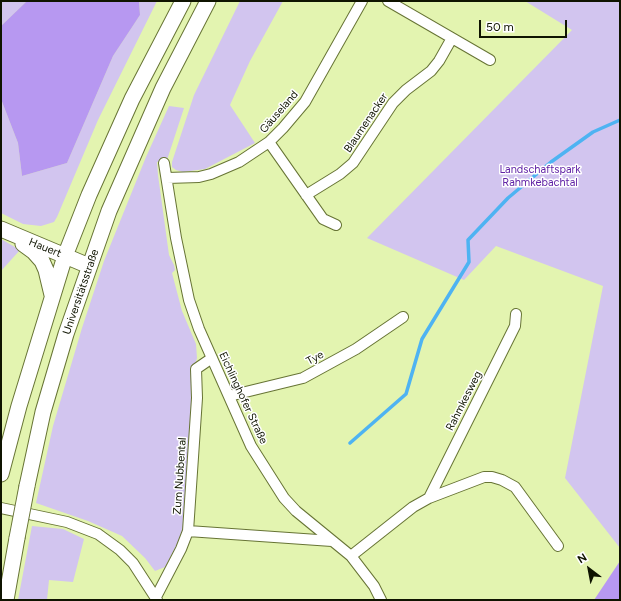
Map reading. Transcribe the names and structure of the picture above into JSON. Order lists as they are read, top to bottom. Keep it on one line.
{"streets":{"main road":["Hauert","Universitätsstraße"],"street":["Gäuseland","Blaumenacker","Tye","Eichlinghofer Straße","Rahmkesweg","Zum Nubbental"]},"crossings":[["Gäuseland","Eichlinghofer Straße"],["Hauert","Universitätsstraße"],["Tye","Eichlinghofer Straße"],["Eichlinghofer Straße","Zum Nubbental"]],"parks":["Landschaftspark Rahmkebachtal"],"scale_bar":"50 m","north":"top left"}
